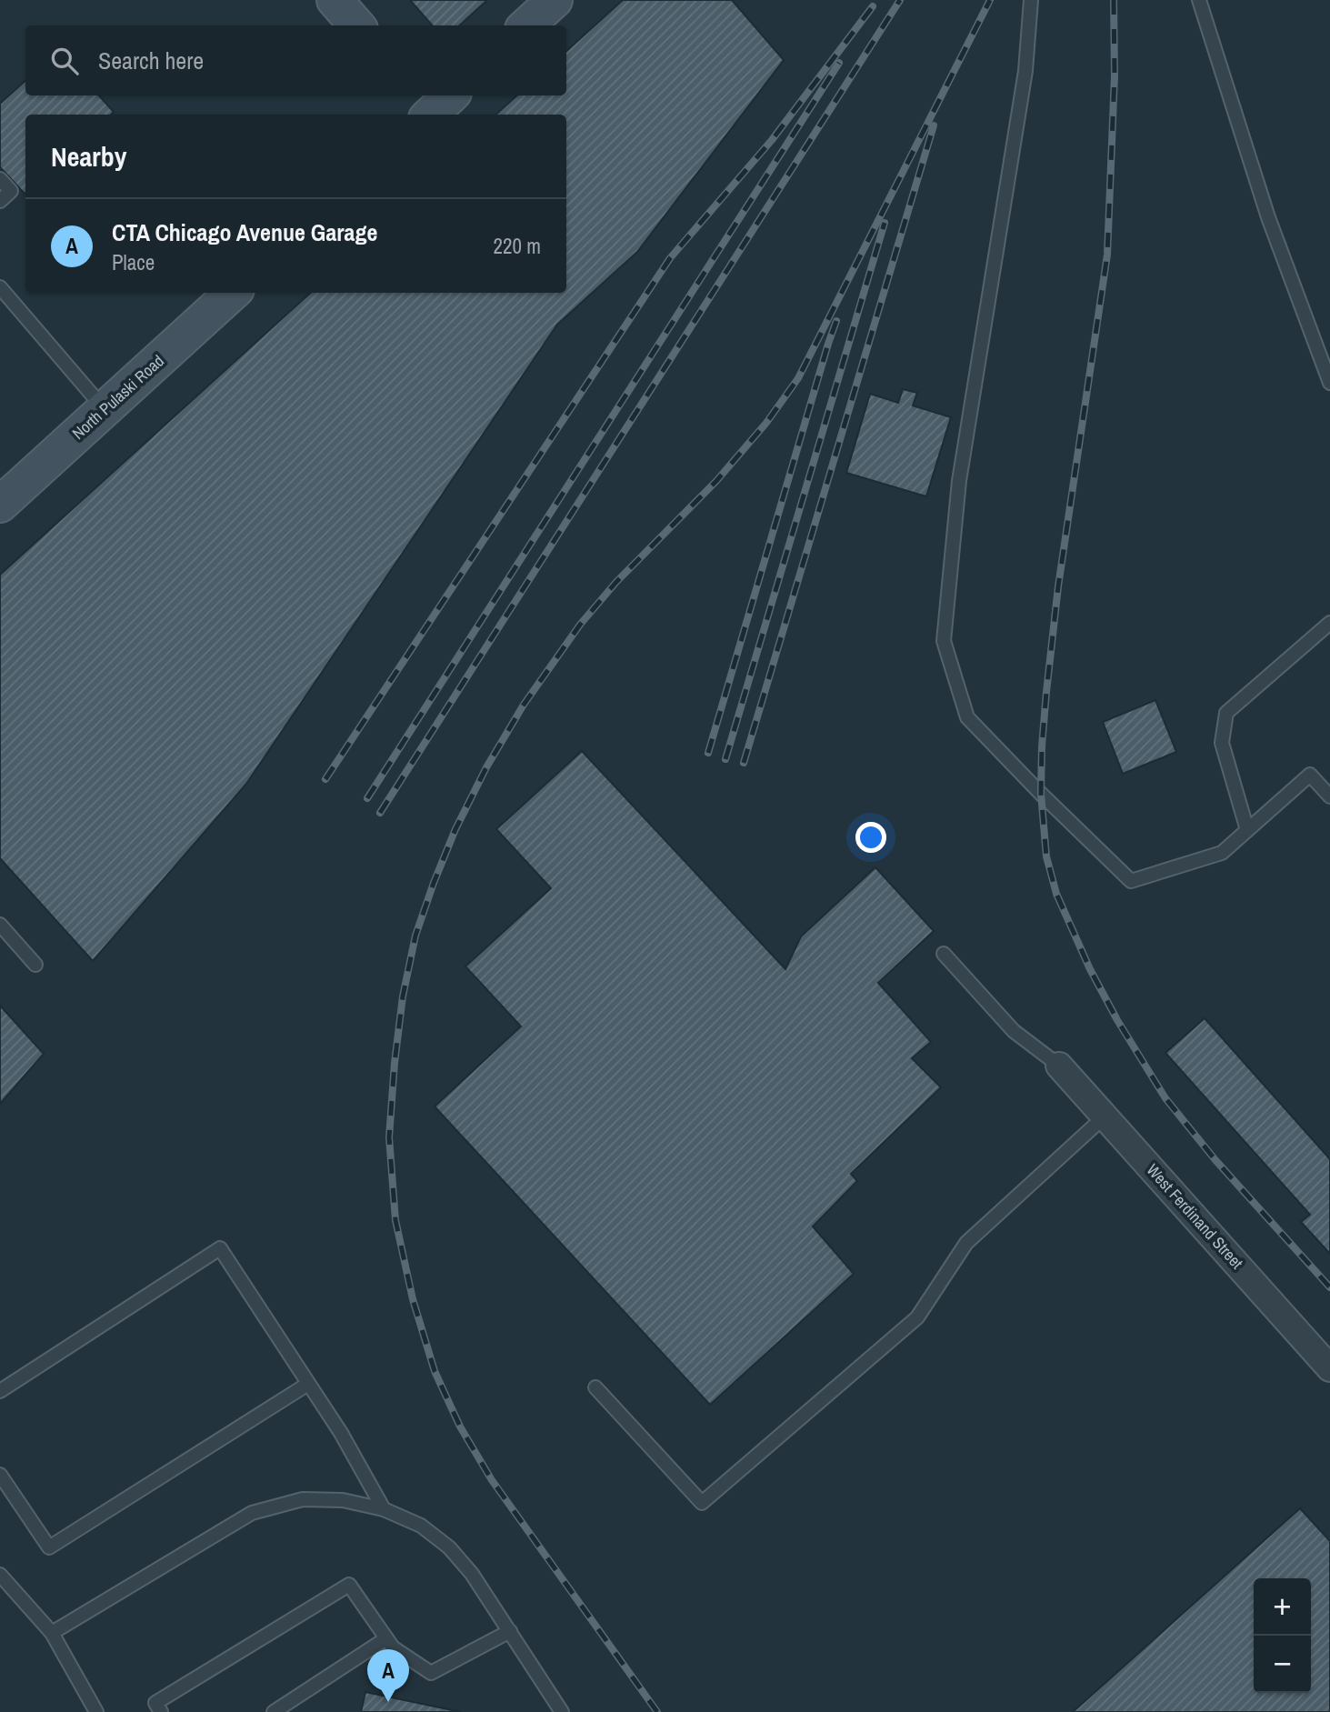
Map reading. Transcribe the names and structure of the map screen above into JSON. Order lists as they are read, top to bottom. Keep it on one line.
{"streets":{"main road":["North Pulaski Road"],"street":["West Ferdinand Street"]},"page":{"search":"Search here","heading":"Nearby","list":[{"mark":"A","name":"CTA Chicago Avenue Garage","note":"Place","value":"220 m"}],"map_buttons":["+","−"],"pins":"A"}}
